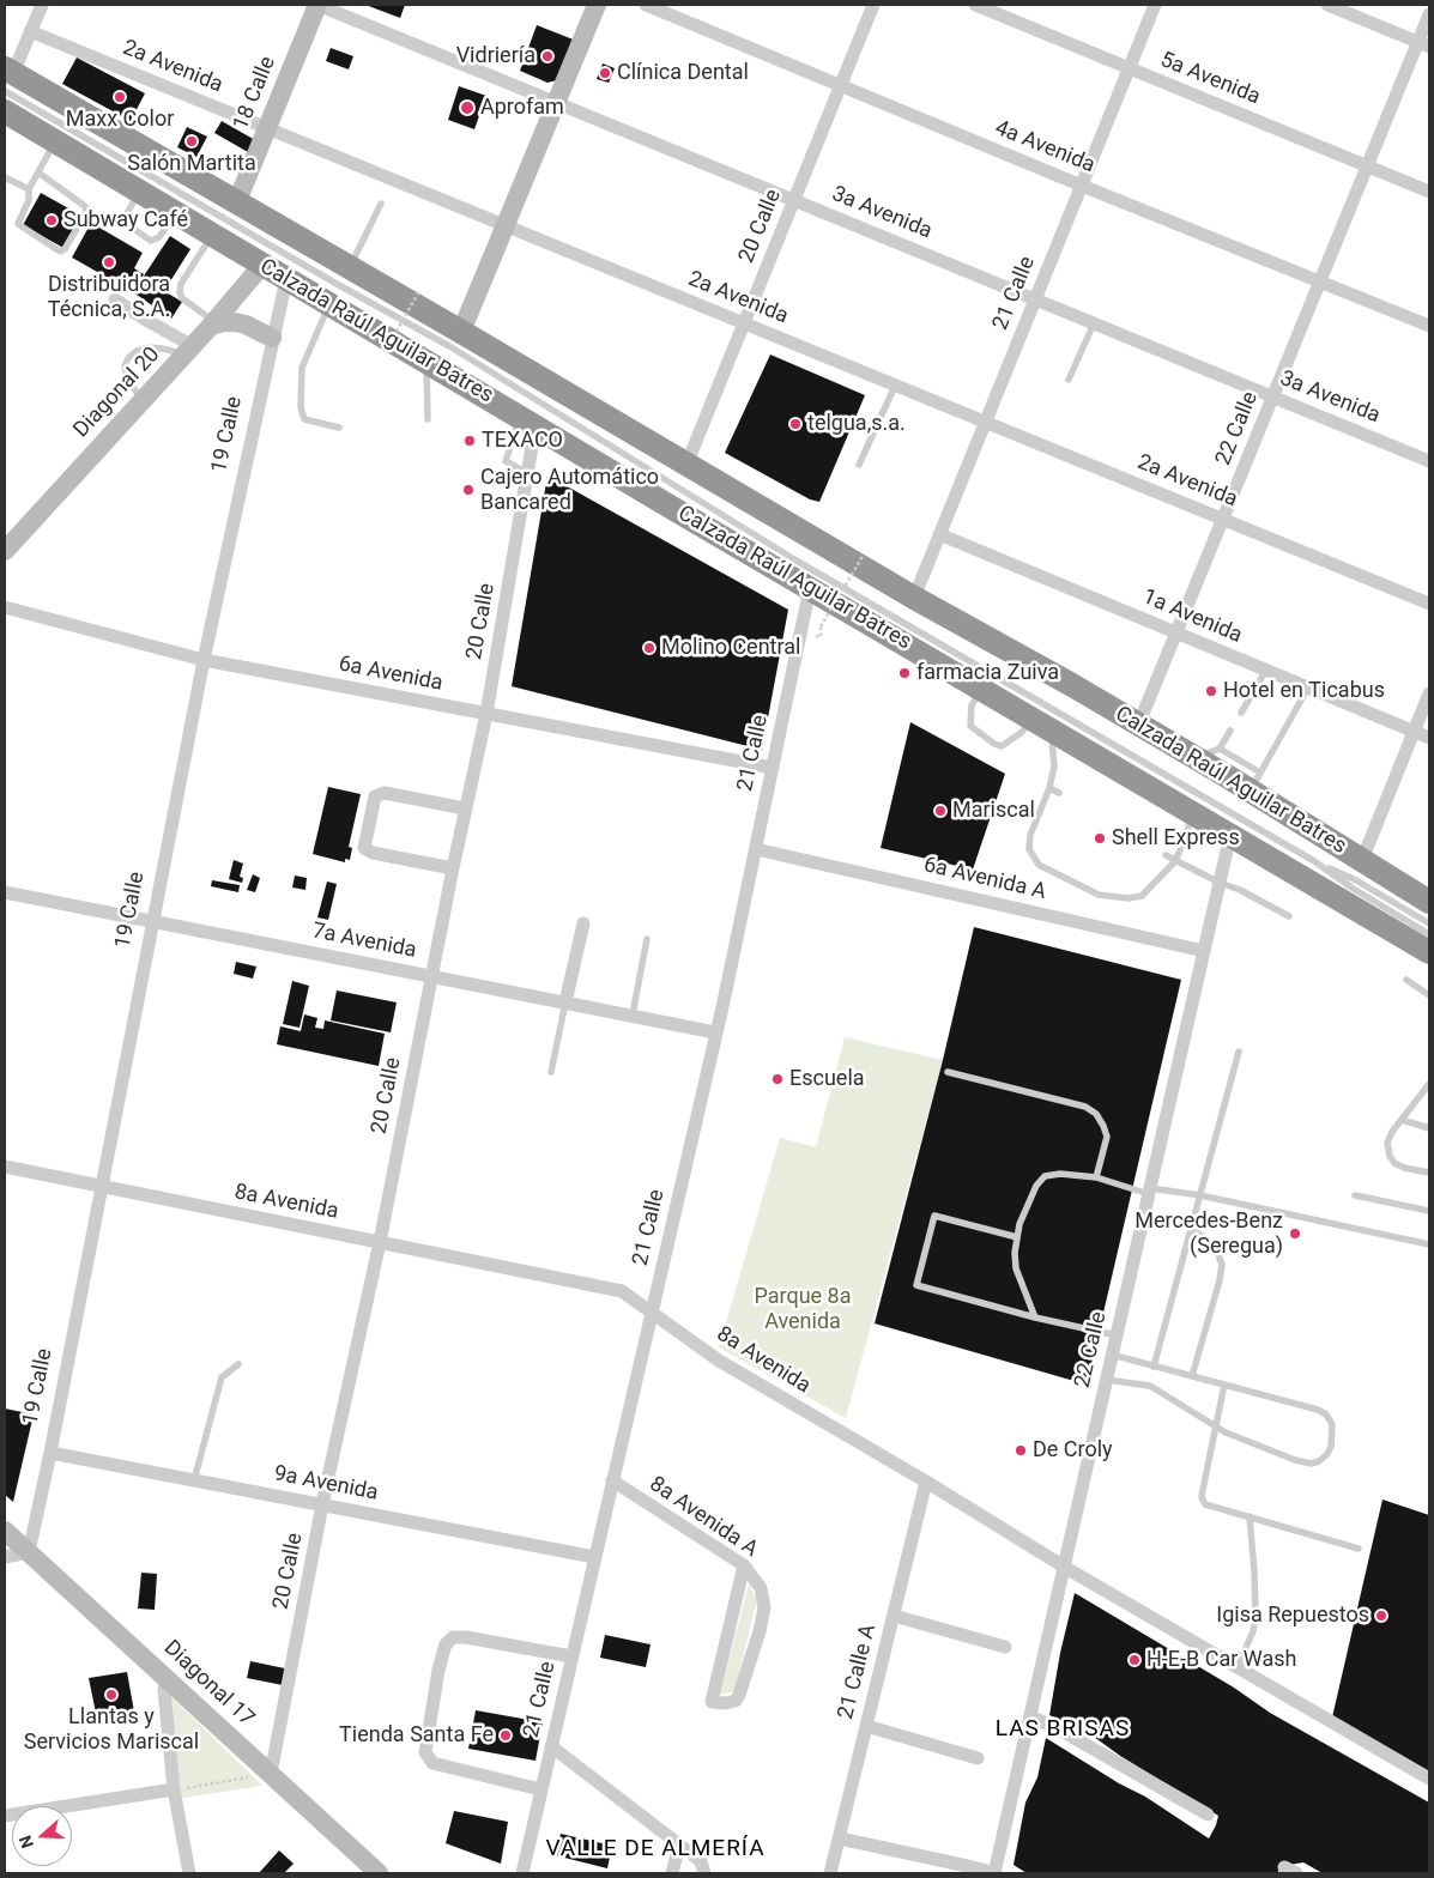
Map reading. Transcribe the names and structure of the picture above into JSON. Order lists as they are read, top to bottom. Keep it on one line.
{"streets":{"highway":["Calzada Raúl Aguilar Batres"],"street":["2a Avenida","5a Avenida","18 Calle","4a Avenida","3a Avenida","20 Calle","21 Calle","Diagonal 20","22 Calle","19 Calle","1a Avenida","6a Avenida","6a Avenida A","7a Avenida","8a Avenida","9a Avenida","8a Avenida A","21 Calle A","Diagonal 17"]},"crossings":[["2a Avenida","18 Calle"],["2a Avenida","20 Calle"],["2a Avenida","21 Calle"],["2a Avenida","22 Calle"],["5a Avenida","21 Calle"],["5a Avenida","22 Calle"],["18 Calle","3a Avenida"],["18 Calle","Calzada Raúl Aguilar Batres"],["4a Avenida","20 Calle"],["4a Avenida","21 Calle"],["4a Avenida","22 Calle"],["3a Avenida","20 Calle"],["3a Avenida","21 Calle"],["3a Avenida","22 Calle"],["20 Calle","Calzada Raúl Aguilar Batres"],["20 Calle","6a Avenida"],["20 Calle","7a Avenida"],["20 Calle","8a Avenida"],["20 Calle","9a Avenida"],["20 Calle","Diagonal 17"],["21 Calle","Calzada Raúl Aguilar Batres"],["21 Calle","1a Avenida"],["21 Calle","6a Avenida"],["21 Calle","6a Avenida A"],["21 Calle","7a Avenida"],["21 Calle","8a Avenida"],["21 Calle","9a Avenida"],["21 Calle","8a Avenida A"],["Calzada Raúl Aguilar Batres","Diagonal 20"],["Calzada Raúl Aguilar Batres","22 Calle"],["Calzada Raúl Aguilar Batres","19 Calle"],["22 Calle","1a Avenida"],["22 Calle","6a Avenida A"],["22 Calle","8a Avenida"],["19 Calle","6a Avenida"],["19 Calle","7a Avenida"],["19 Calle","8a Avenida"],["19 Calle","9a Avenida"],["19 Calle","Diagonal 17"],["8a Avenida","21 Calle A"]],"districts":["LAS BRISAS","VALLE DE ALMERÍA"],"parks":["Parque 8a Avenida"],"places":["Vidriería","Clínica Dental","Maxx Color","Aprofam","Salón Martita","Subway Café","Distribuidora Técnica, S.A.","telgua,s.a.","TEXACO","Cajero Automático Bancared","Molino Central","farmacia Zuiva","Hotel en Ticabus","Mariscal","Shell Express","Escuela","Mercedes-Benz (Seregua)","De Croly","Igisa Repuestos","H-E-B Car Wash","Llantas y Servicios Mariscal","Tienda Santa Fe"],"north":"left"}
